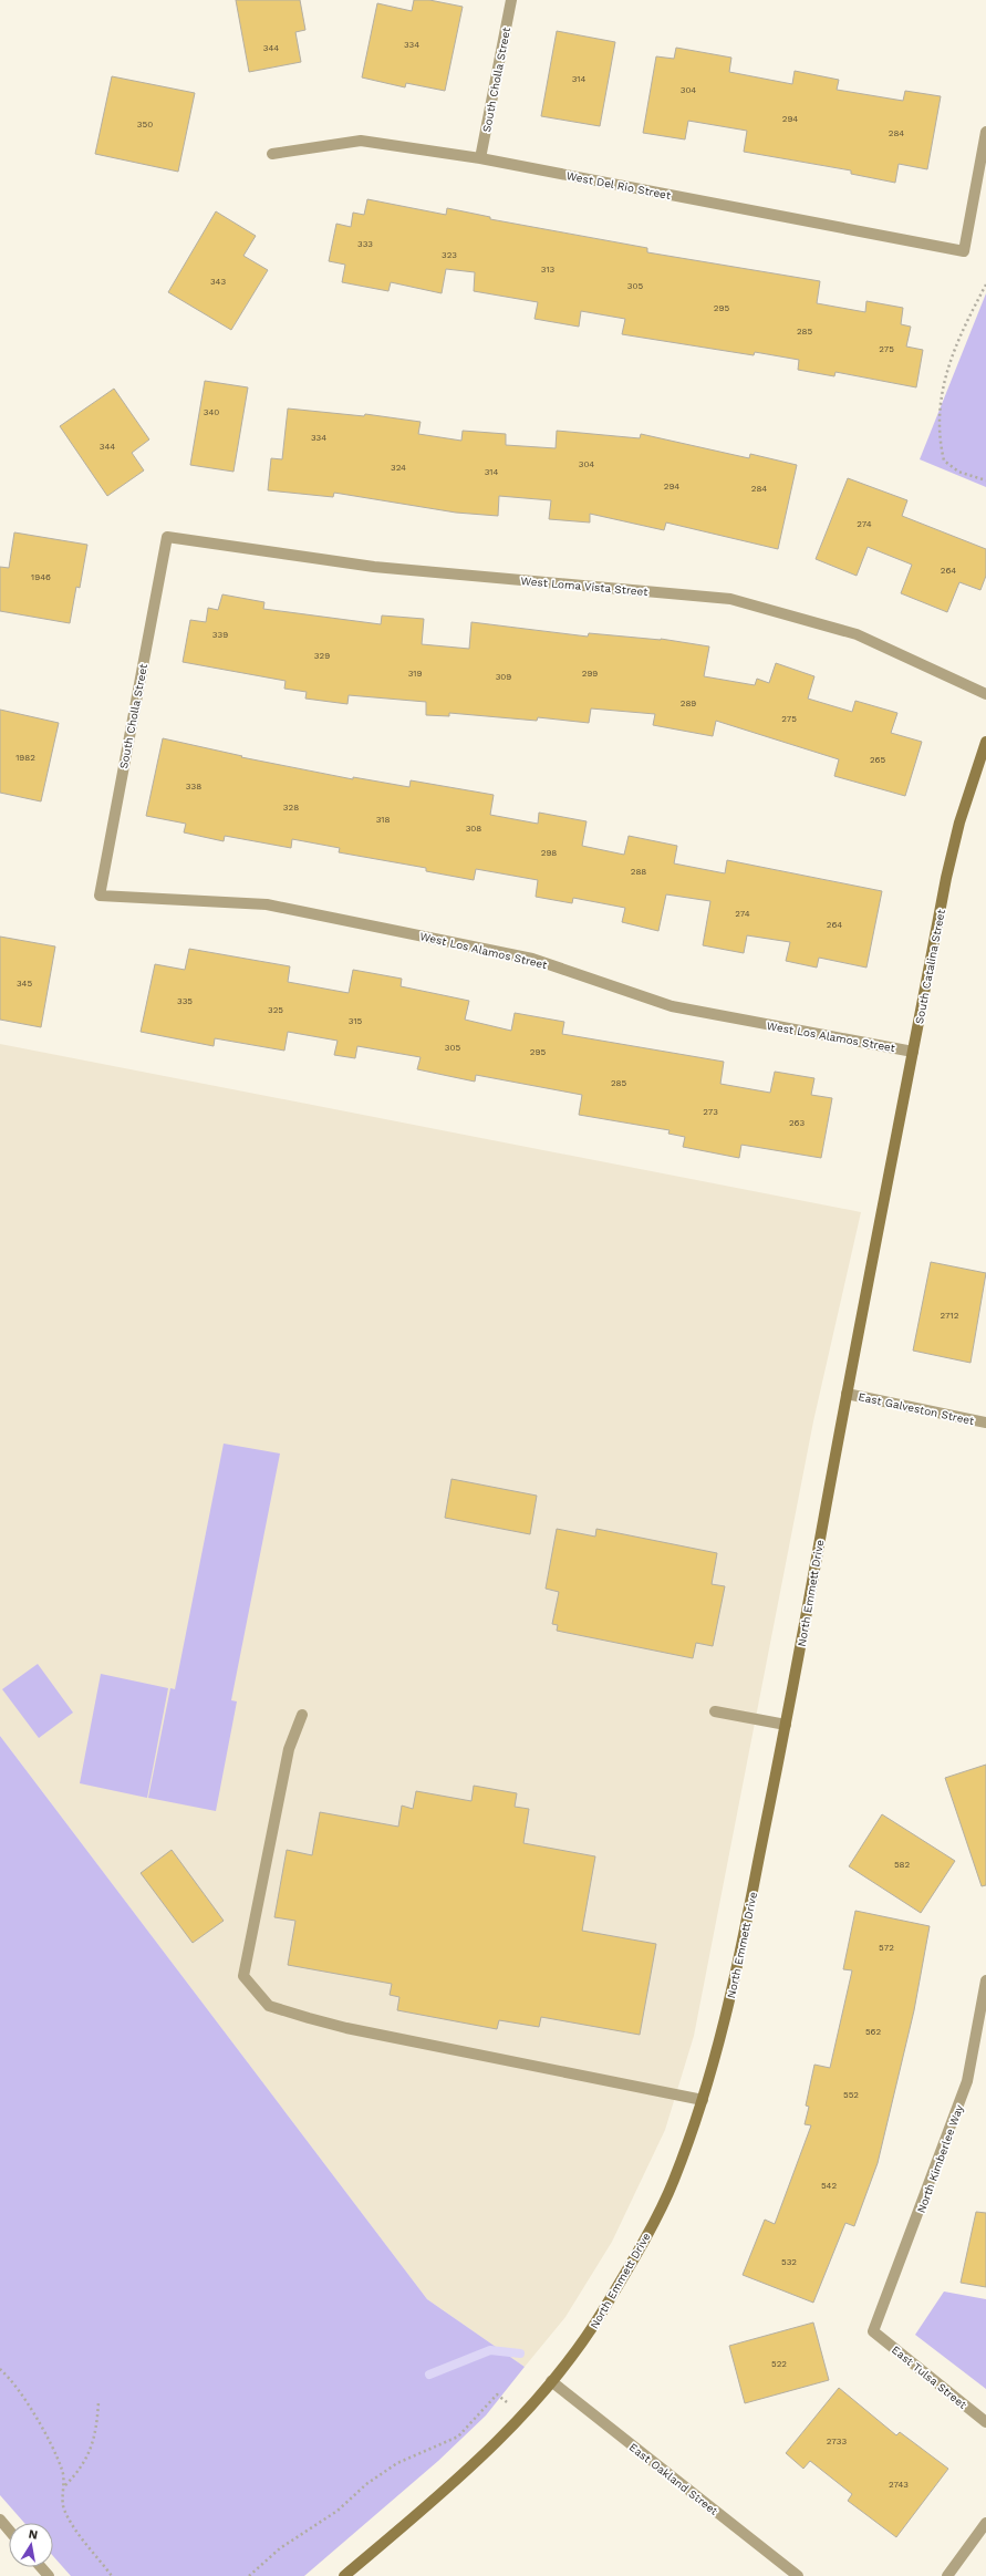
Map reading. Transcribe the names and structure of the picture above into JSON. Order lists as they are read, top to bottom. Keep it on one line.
{"streets":{"street":["South Cholla Street","West Del Rio Street","West Loma Vista Street","West Los Alamos Street","South Catalina Street","East Galveston Street","North Emmett Drive","North Kimberlee Way","East Tulsa Street","East Oakland Street"]},"crossings":[["South Cholla Street","West Del Rio Street"],["South Cholla Street","West Loma Vista Street"],["South Cholla Street","West Los Alamos Street"],["West Los Alamos Street","South Catalina Street"],["South Catalina Street","North Emmett Drive"],["East Galveston Street","North Emmett Drive"],["North Emmett Drive","East Oakland Street"],["North Kimberlee Way","East Tulsa Street"]],"house_numbers":["334","344","314","304","294","350","284","333","323","313","343","305","295","285","275","340","334","344","304","324","314","294","284","274","264","1946","339","329","319","299","309","289","275","1982","265","338","328","318","308","298","288","274","264","345","335","325","315","305","295","285","273","263","2712","582","572","562","552","542","532","522","2733","2743"],"north":"top"}
